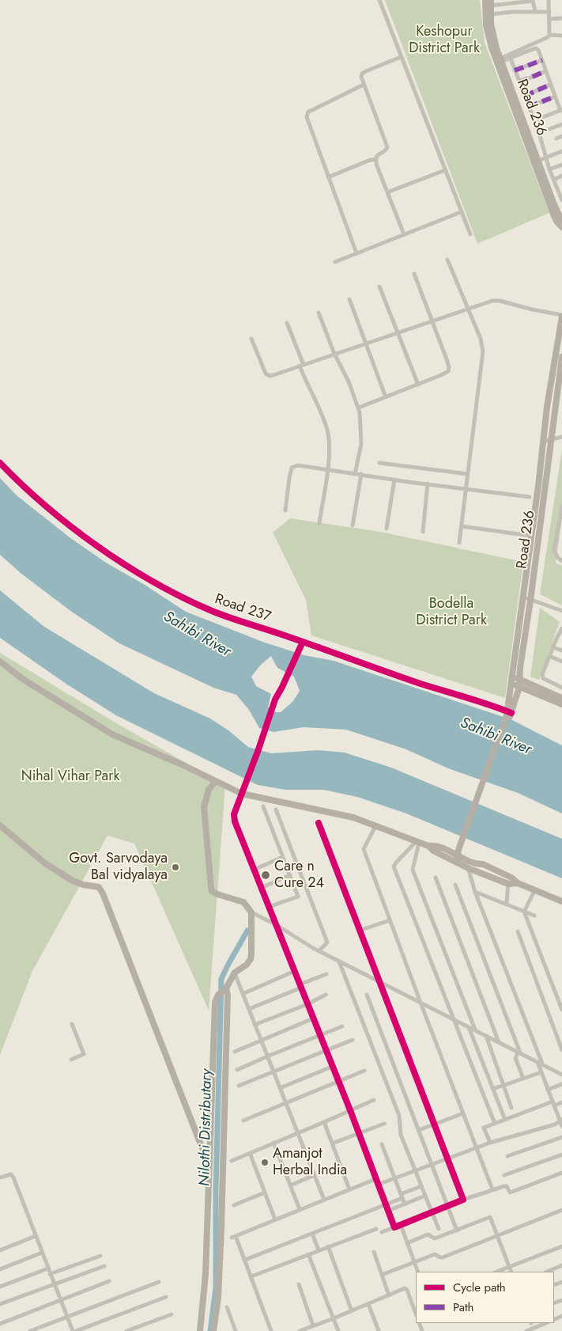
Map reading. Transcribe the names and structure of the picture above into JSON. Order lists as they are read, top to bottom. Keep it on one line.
{"streets":{"street":["Road 236","Road 237"]},"crossings":[["Road 236","Road 237"]],"water":["Sahibi River","Nilothi Distributary"],"parks":["Keshopur District Park","Bodella District Park","Nihal Vihar Park"],"places":["Govt. Sarvodaya Bal vidyalaya","Care n Cure 24","Amanjot Herbal India"],"legend":["Cycle path","Path"]}
